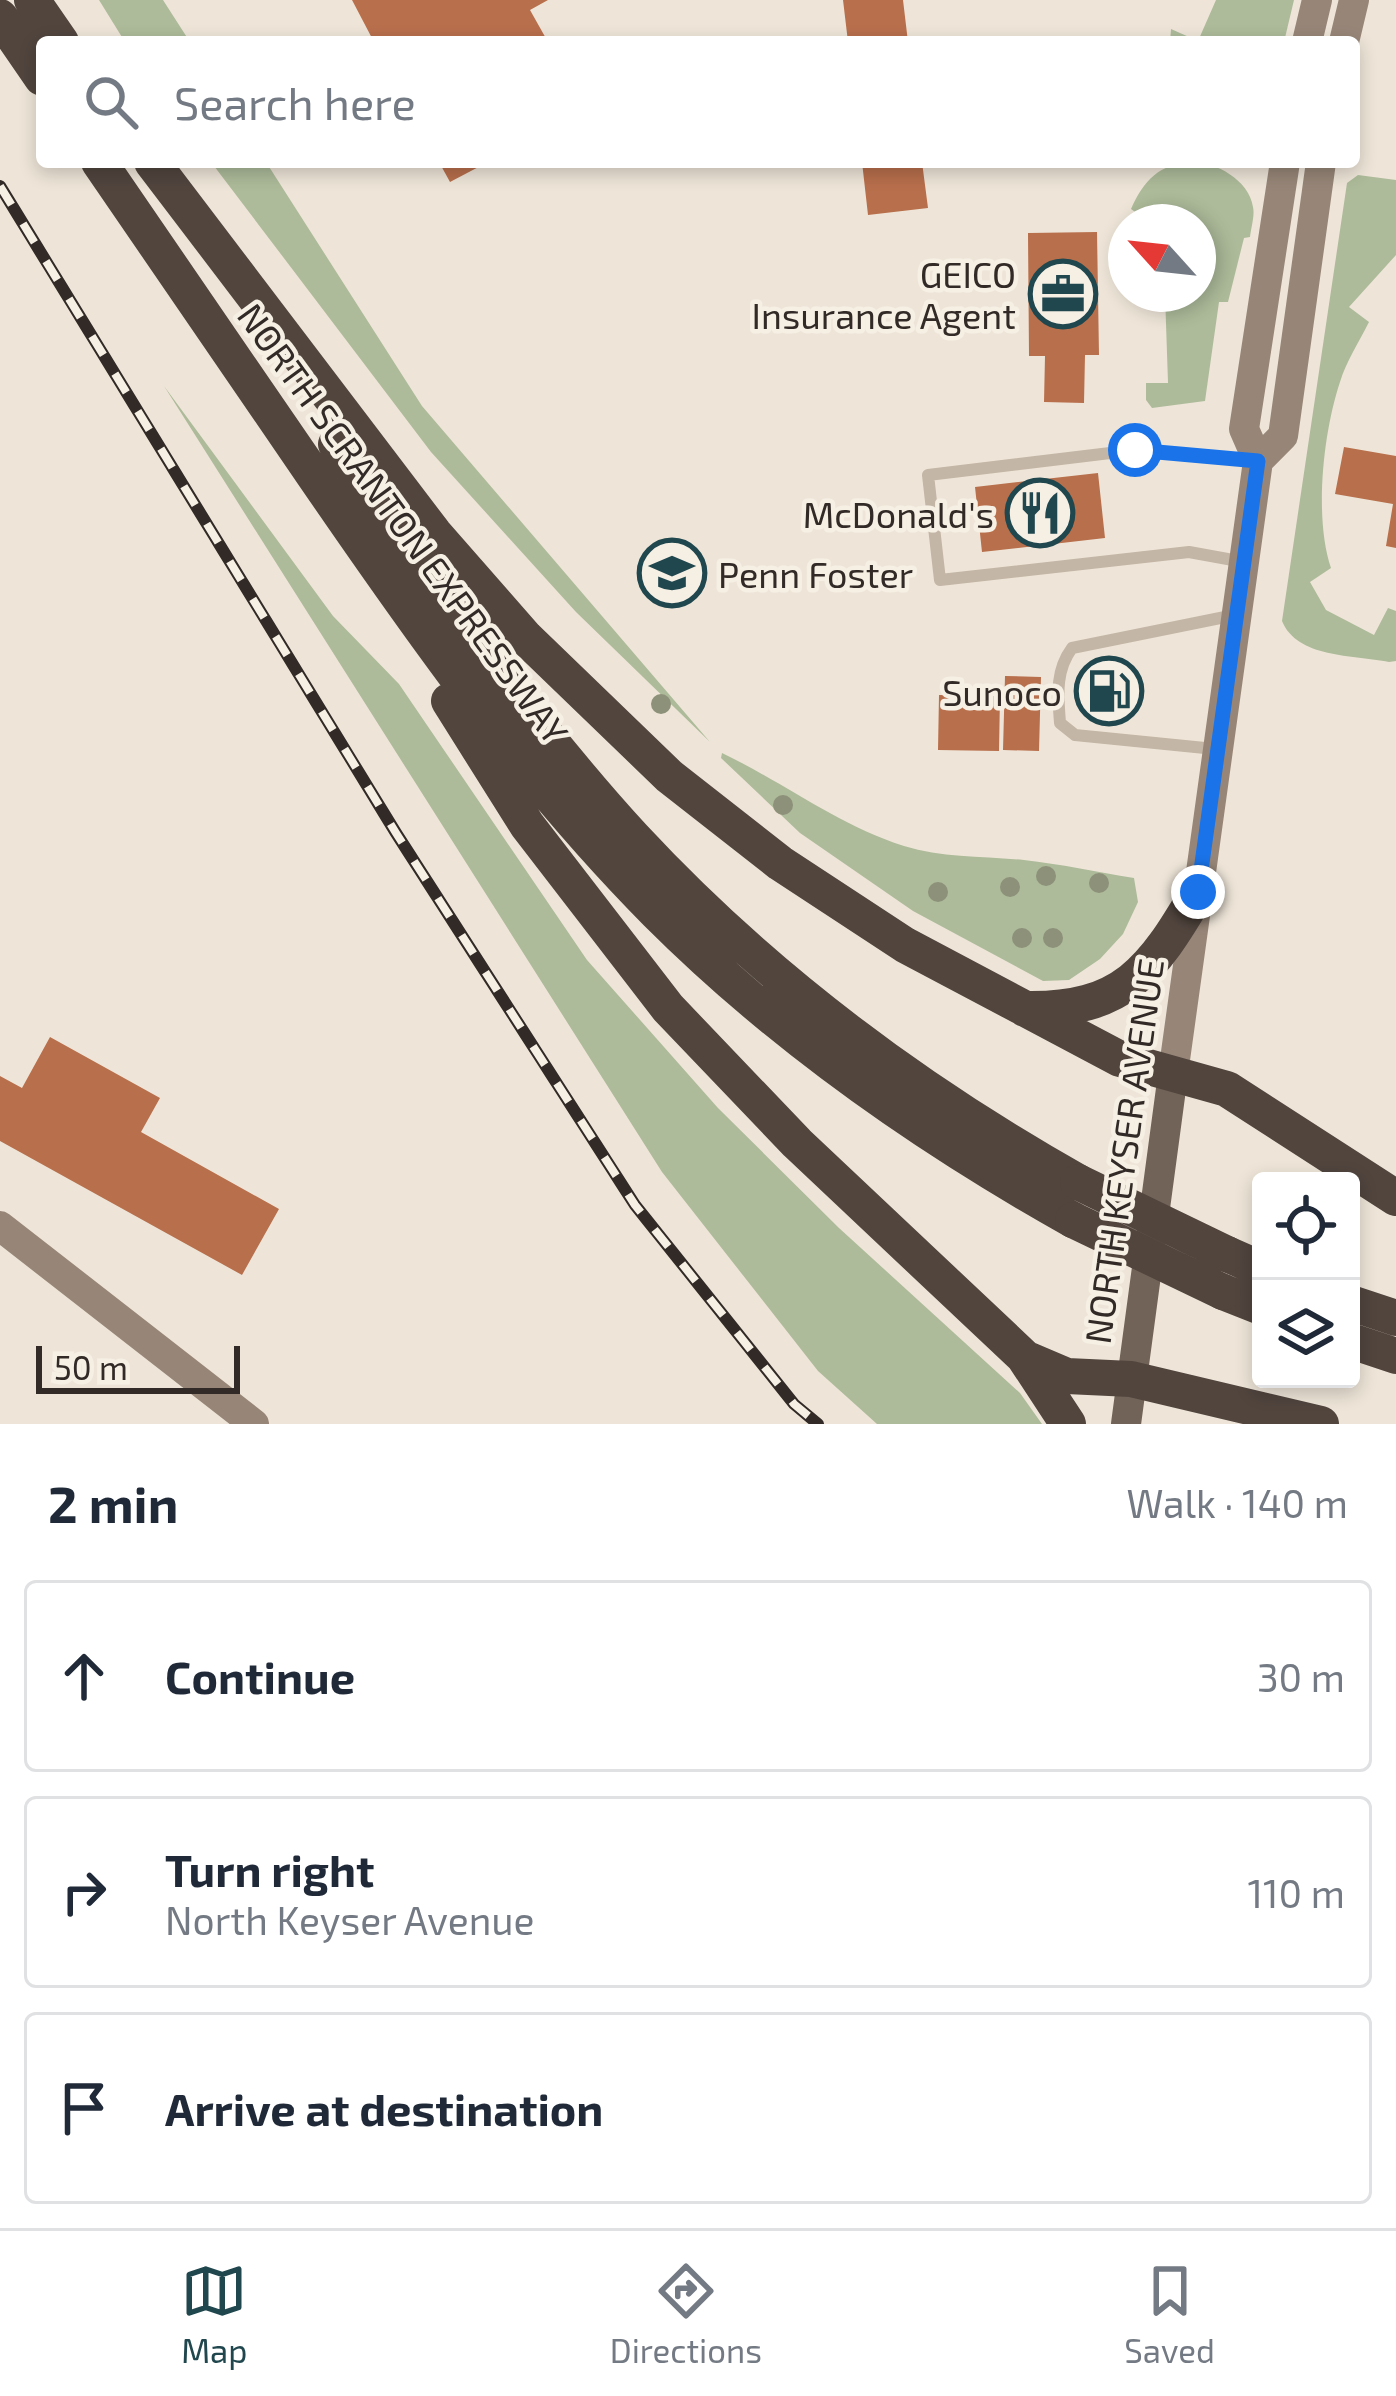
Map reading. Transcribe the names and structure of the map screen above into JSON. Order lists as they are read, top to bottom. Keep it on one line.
{"streets":{"highway":["NORTH SCRANTON EXPRESSWAY"],"main road":["NORTH KEYSER AVENUE"]},"places":{"office":["GEICO Insurance Agent"],"restaurant":["McDonald's"],"school or university":["Penn Foster"],"fuel station":["Sunoco"]},"scale_bar":"50 m","north":"top left","page":{"search":"Search here","scale":"50 m","heading":["2 min","Walk · 140 m"],"list":[["Continue","30 m"],["Turn right","North Keyser Avenue","110 m"],"Arrive at destination"],"nav":["Map","Directions","Saved"]}}
